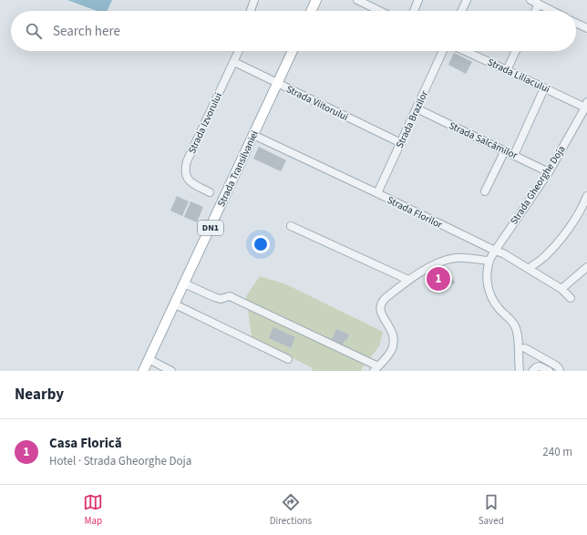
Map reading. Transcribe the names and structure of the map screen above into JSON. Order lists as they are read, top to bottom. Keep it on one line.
{"streets":{"main road":["Strada Transilvaniei","DN1"],"street":["Strada Liliacului","Strada Viitorului","Strada Brazilor","Strada Izvorului","Strada Salcâmilor","Strada Gheorghe Doja","Strada Florilor"]},"crossings":[["Strada Liliacului","Strada Gheorghe Doja"],["Strada Viitorului","Strada Brazilor"],["Strada Viitorului","Strada Izvorului"],["Strada Viitorului","Strada Transilvaniei"],["Strada Brazilor","Strada Salcâmilor"],["Strada Brazilor","Strada Florilor"],["Strada Salcâmilor","Strada Gheorghe Doja"],["Strada Transilvaniei","Strada Florilor"],["Strada Gheorghe Doja","Strada Florilor"]],"page":{"search":"Search here","pins":"1","heading":"Nearby","list":[{"mark":"1","name":"Casa Florică","note":"Hotel · Strada Gheorghe Doja","value":"240 m"}],"nav":["Map","Directions","Saved"]}}
